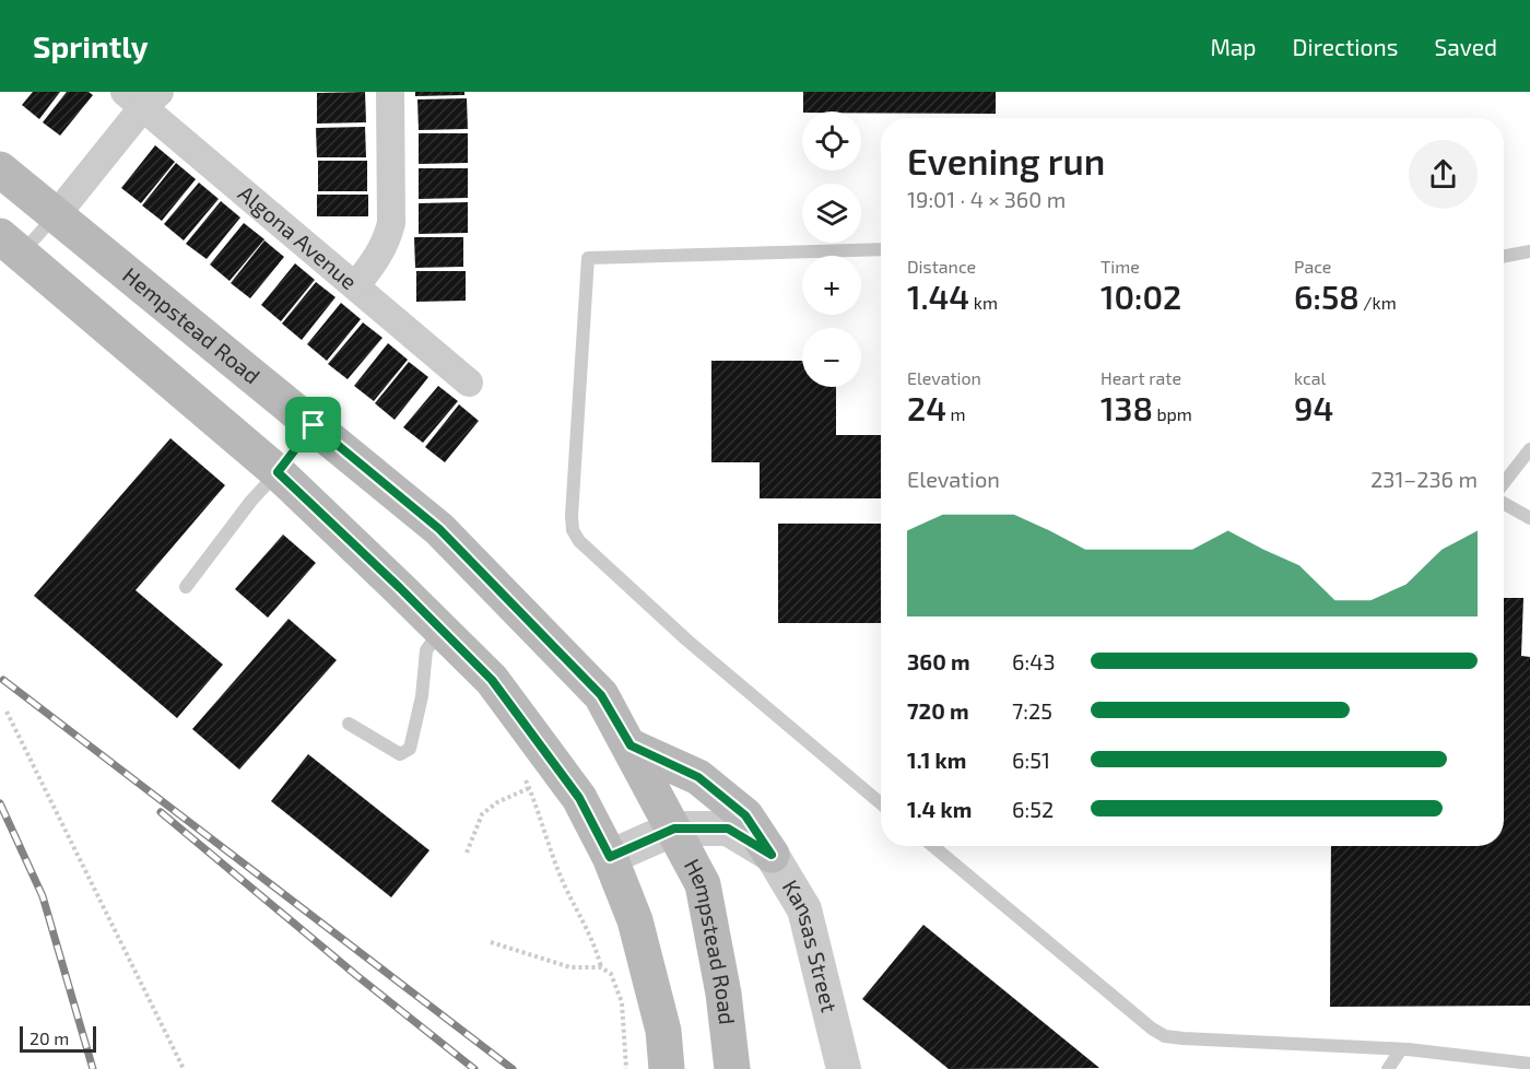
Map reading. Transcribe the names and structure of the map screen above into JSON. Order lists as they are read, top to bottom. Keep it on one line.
{"streets":{"main road":["Hempstead Road"],"street":["Algona Avenue","Kansas Street"]},"crossings":[["Hempstead Road","Kansas Street"]],"scale_bar":"20 m","page":{"header":"Sprintly","nav":["Map","Directions","Saved"],"map_buttons":["+","−"],"heading":["Evening run","19:01 · 4 × 360 m"],"stats":[["Distance","1.44 km"],["Time","10:02"],["Pace","6:58 /km"],["Elevation","24 m"],["Heart rate","138 bpm"],["kcal","94"]],"chart":["Elevation","231–236 m"],"list":[{"name":"360 m","note":"6:43"},{"name":"720 m","note":"7:25"},{"name":"1.1 km","note":"6:51"},{"name":"1.4 km","note":"6:52"}],"scale":"20 m"}}
